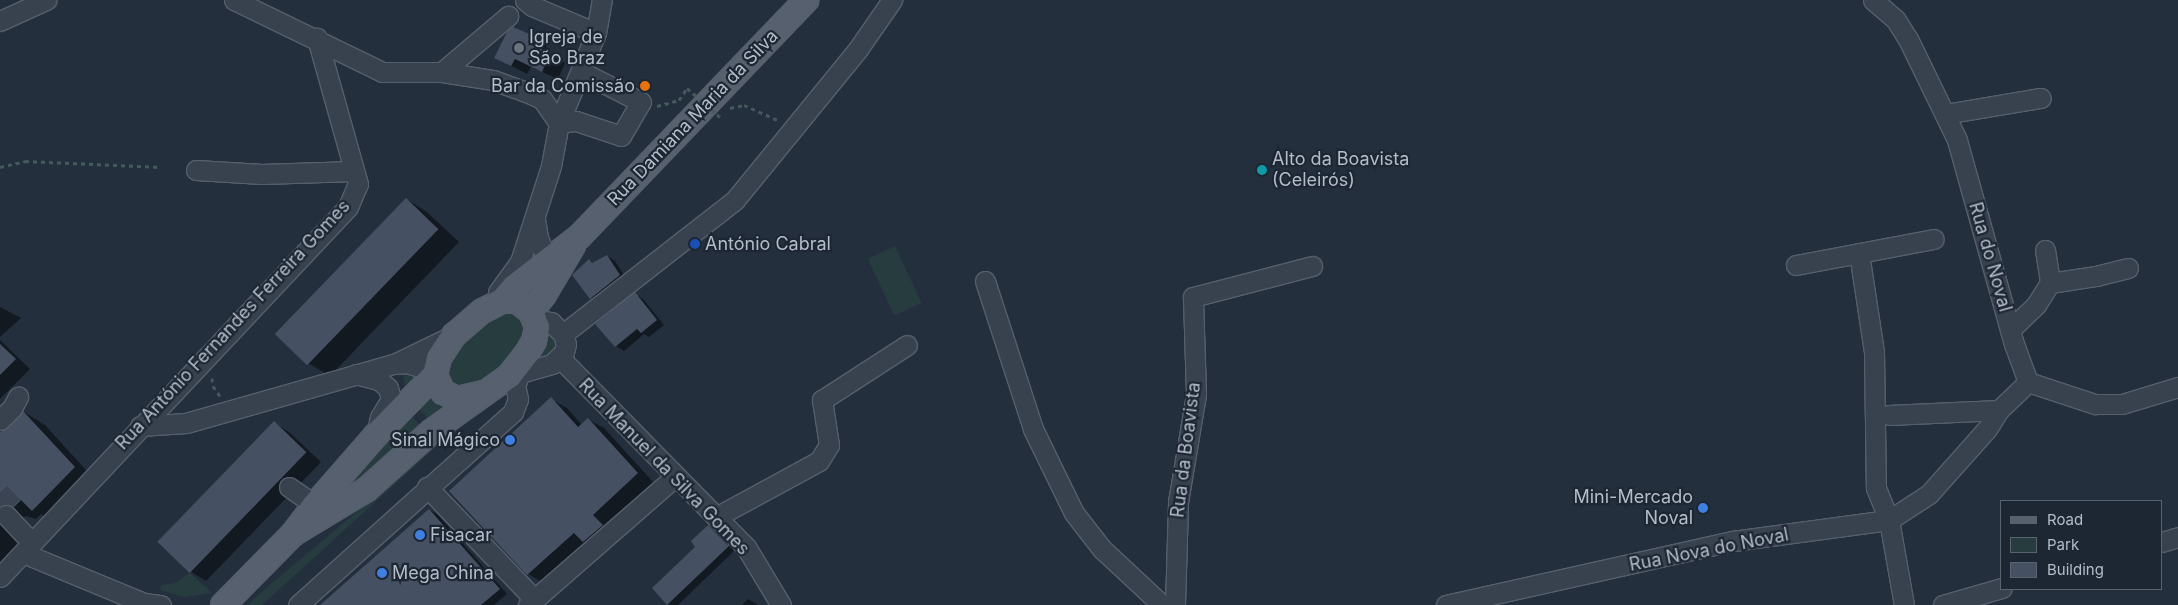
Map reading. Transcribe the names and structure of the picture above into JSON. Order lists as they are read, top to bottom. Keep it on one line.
{"streets":{"main road":["Rua Damiana Maria da Silva"],"street":["Rua do Noval","Rua António Fernandes Ferreira Gomes","Rua da Boavista","Rua Manuel da Silva Gomes","Rua Nova do Noval"]},"places":["Igreja de São Braz","Bar da Comissão","Alto da Boavista (Celeirós)","António Cabral","Sinal Mágico","Mini-Mercado Noval","Fisacar","Mega China"],"legend":["Road","Park","Building"]}
